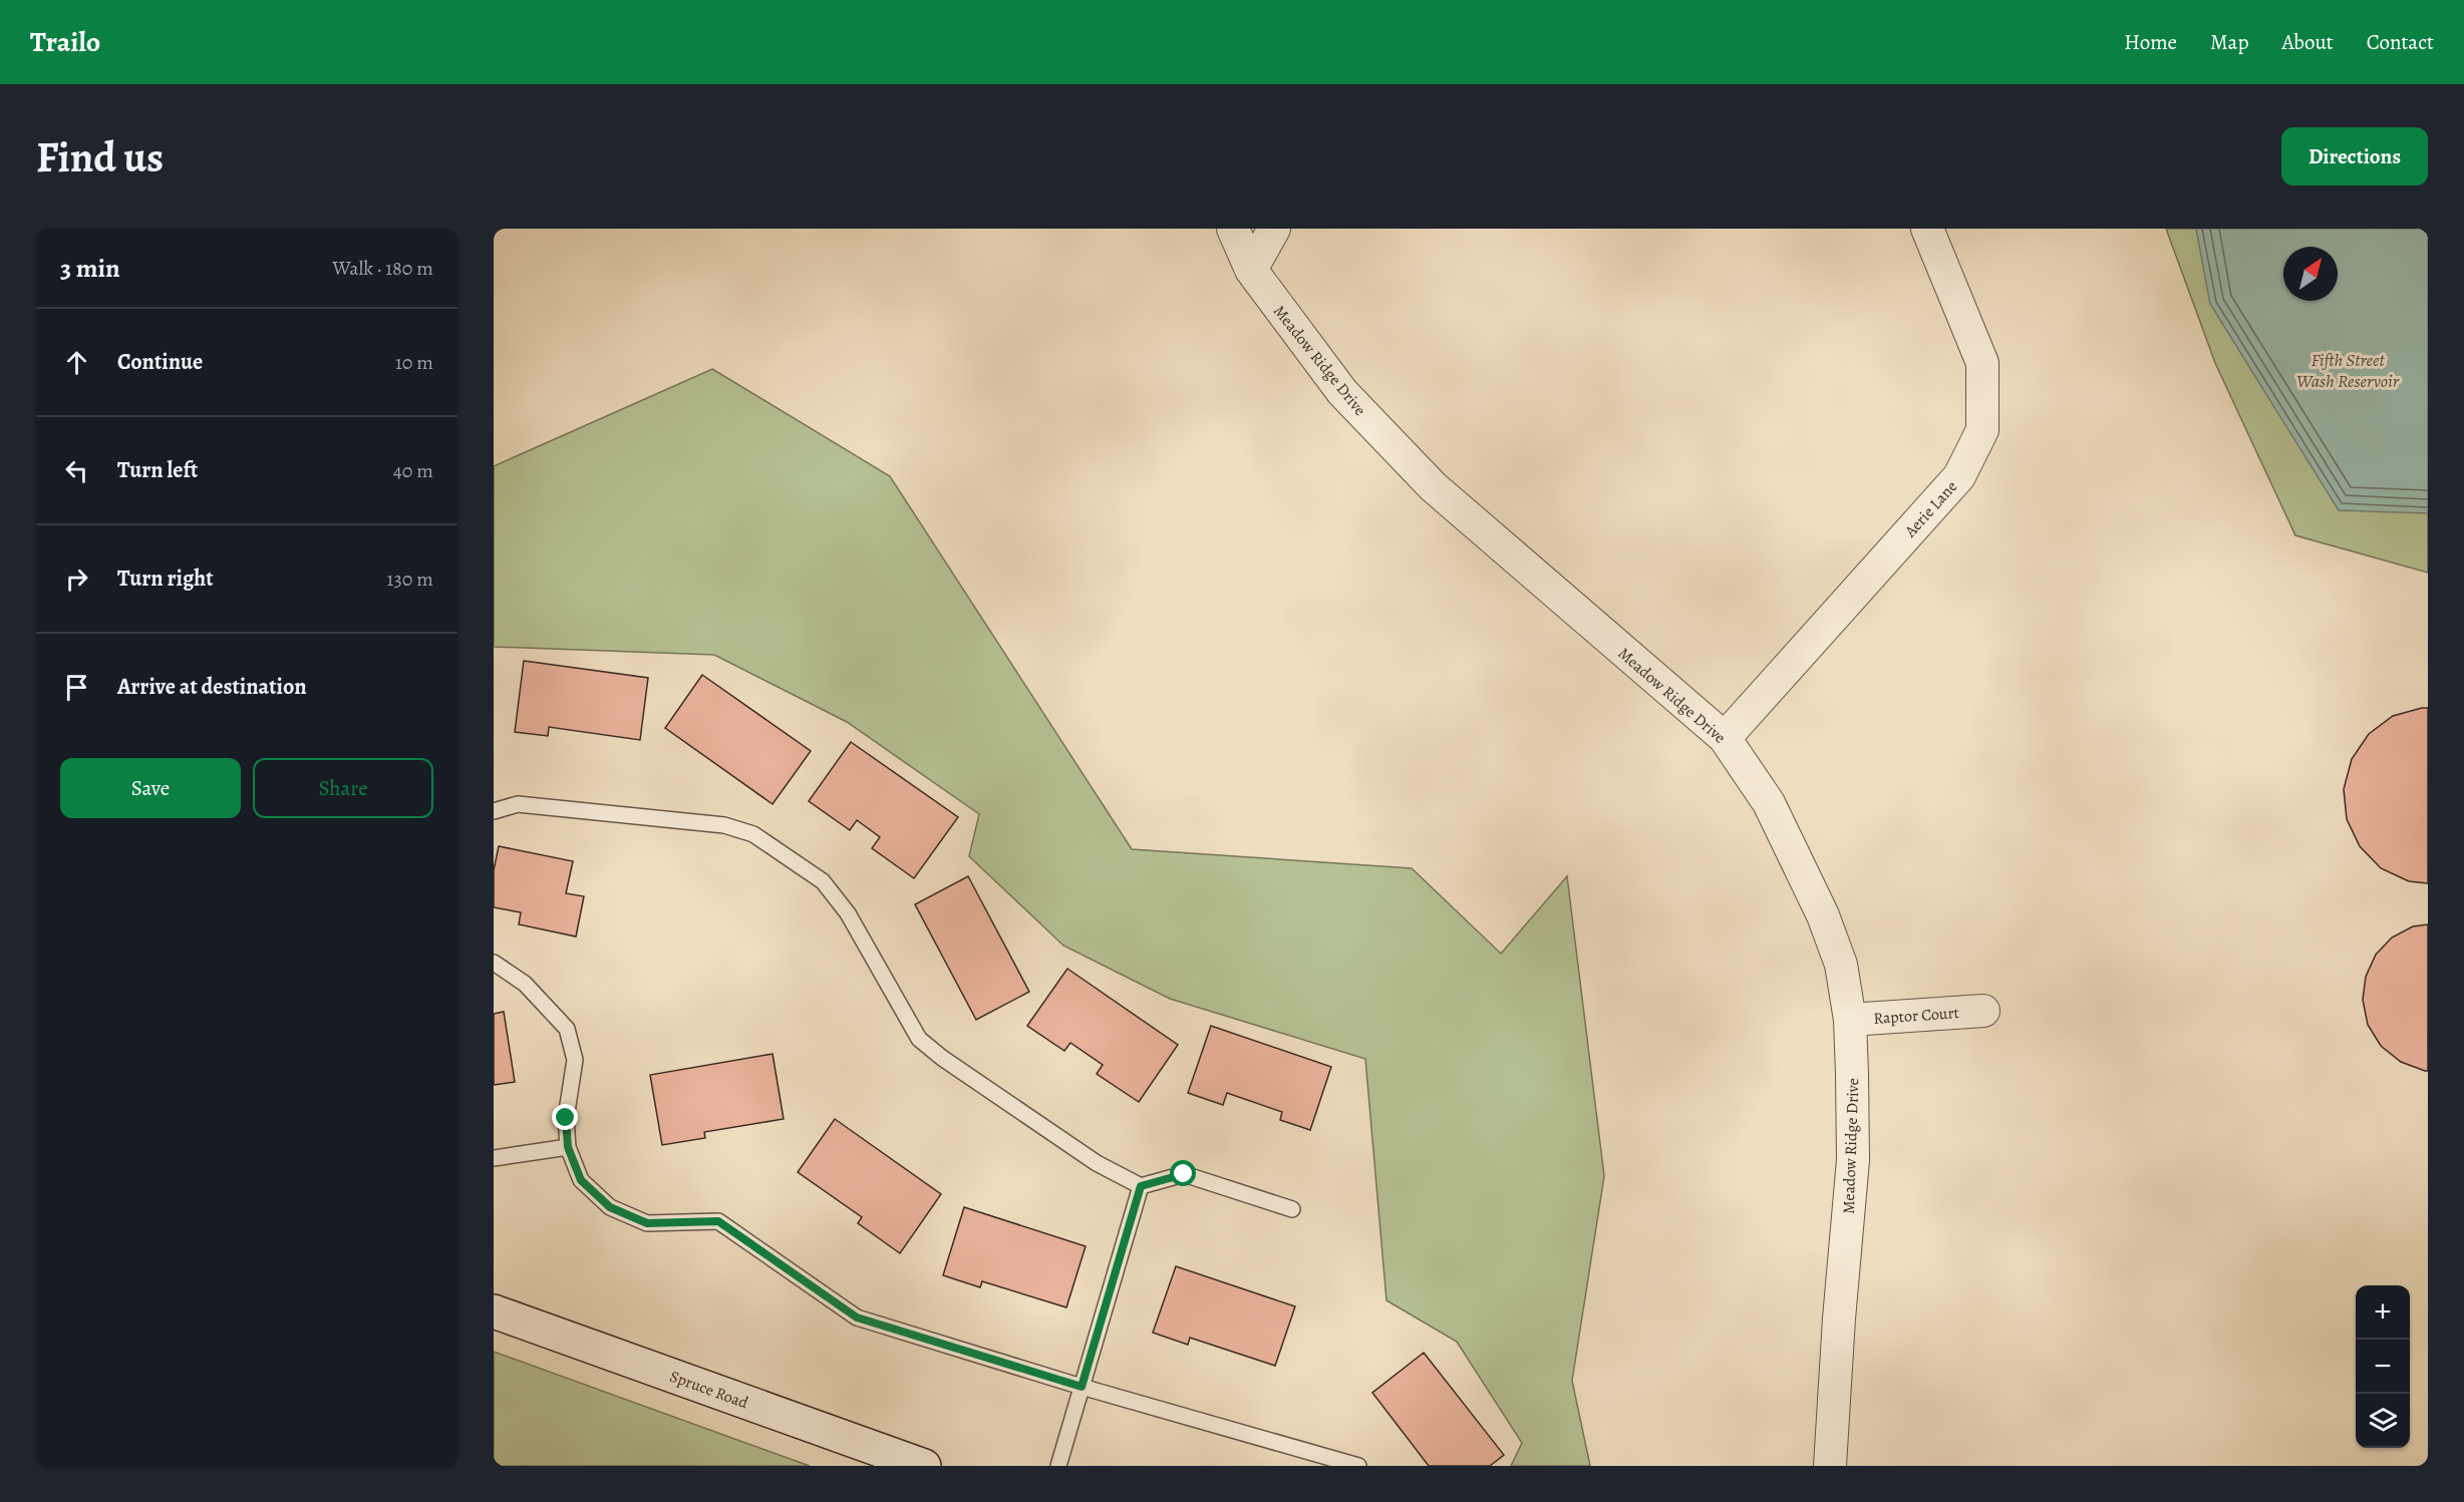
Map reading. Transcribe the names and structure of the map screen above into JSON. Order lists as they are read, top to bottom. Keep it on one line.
{"streets":{"main road":["Spruce Road"],"street":["Meadow Ridge Drive","Aerie Lane","Raptor Court"]},"crossings":[["Meadow Ridge Drive","Aerie Lane"],["Meadow Ridge Drive","Raptor Court"]],"water":["Fifth Street Wash Reservoir"],"north":"top right","page":{"header":"Trailo","nav":["Home","Map","About","Contact"],"buttons":["Directions",["Save","Share"]],"title":"Find us","heading":["3 min","Walk · 180 m"],"list":[["Continue","10 m"],["Turn left","40 m"],["Turn right","130 m"],"Arrive at destination"],"map_buttons":["+","−"]}}
